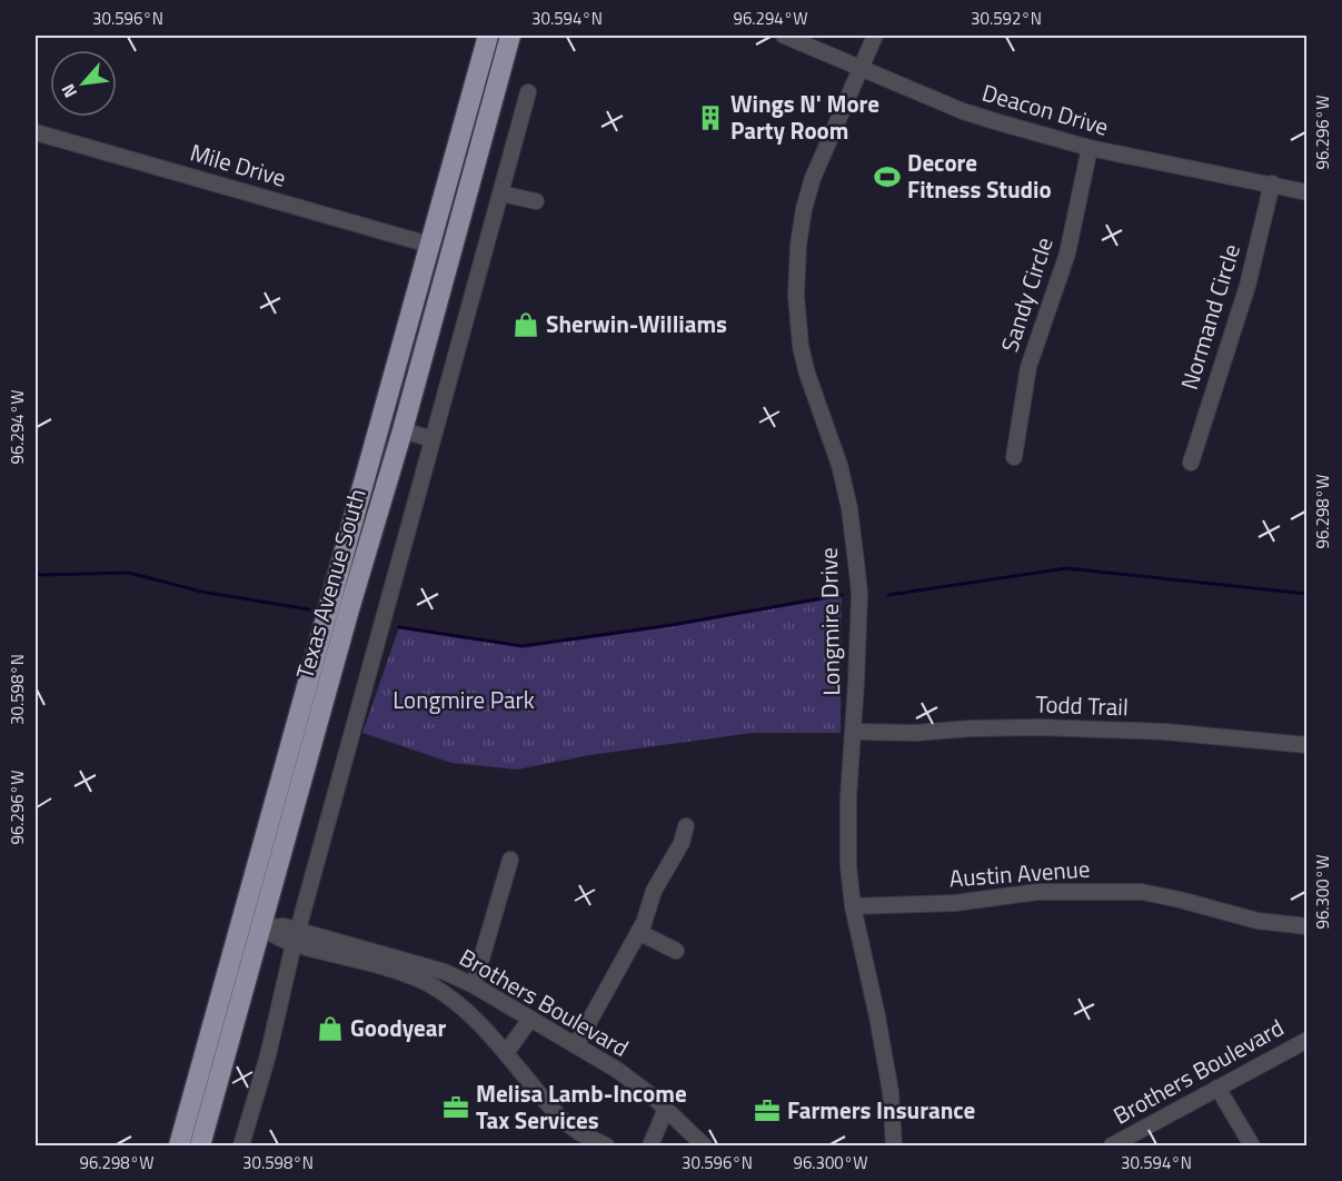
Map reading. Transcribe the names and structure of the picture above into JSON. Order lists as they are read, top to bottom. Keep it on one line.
{"streets":{"highway":["Texas Avenue South"],"street":["Deacon Drive","Mile Drive","Sandy Circle","Normand Circle","Longmire Drive","Todd Trail","Austin Avenue","Brothers Boulevard"]},"crossings":[["Deacon Drive","Sandy Circle"],["Deacon Drive","Normand Circle"],["Deacon Drive","Longmire Drive"],["Mile Drive","Texas Avenue South"],["Texas Avenue South","Brothers Boulevard"],["Longmire Drive","Todd Trail"],["Longmire Drive","Austin Avenue"]],"parks":["Longmire Park"],"places":{"building":["Wings N' More Party Room"],"sports":["Decore Fitness Studio"],"shop":["Sherwin-Williams","Goodyear"],"office":["Melisa Lamb-Income Tax Services","Farmers Insurance"]},"north":"bottom left","coordinates":["30.596°N","30.594°N","96.294°W","30.592°N","96.296°W","96.298°W","30.598°N","96.300°W"]}
